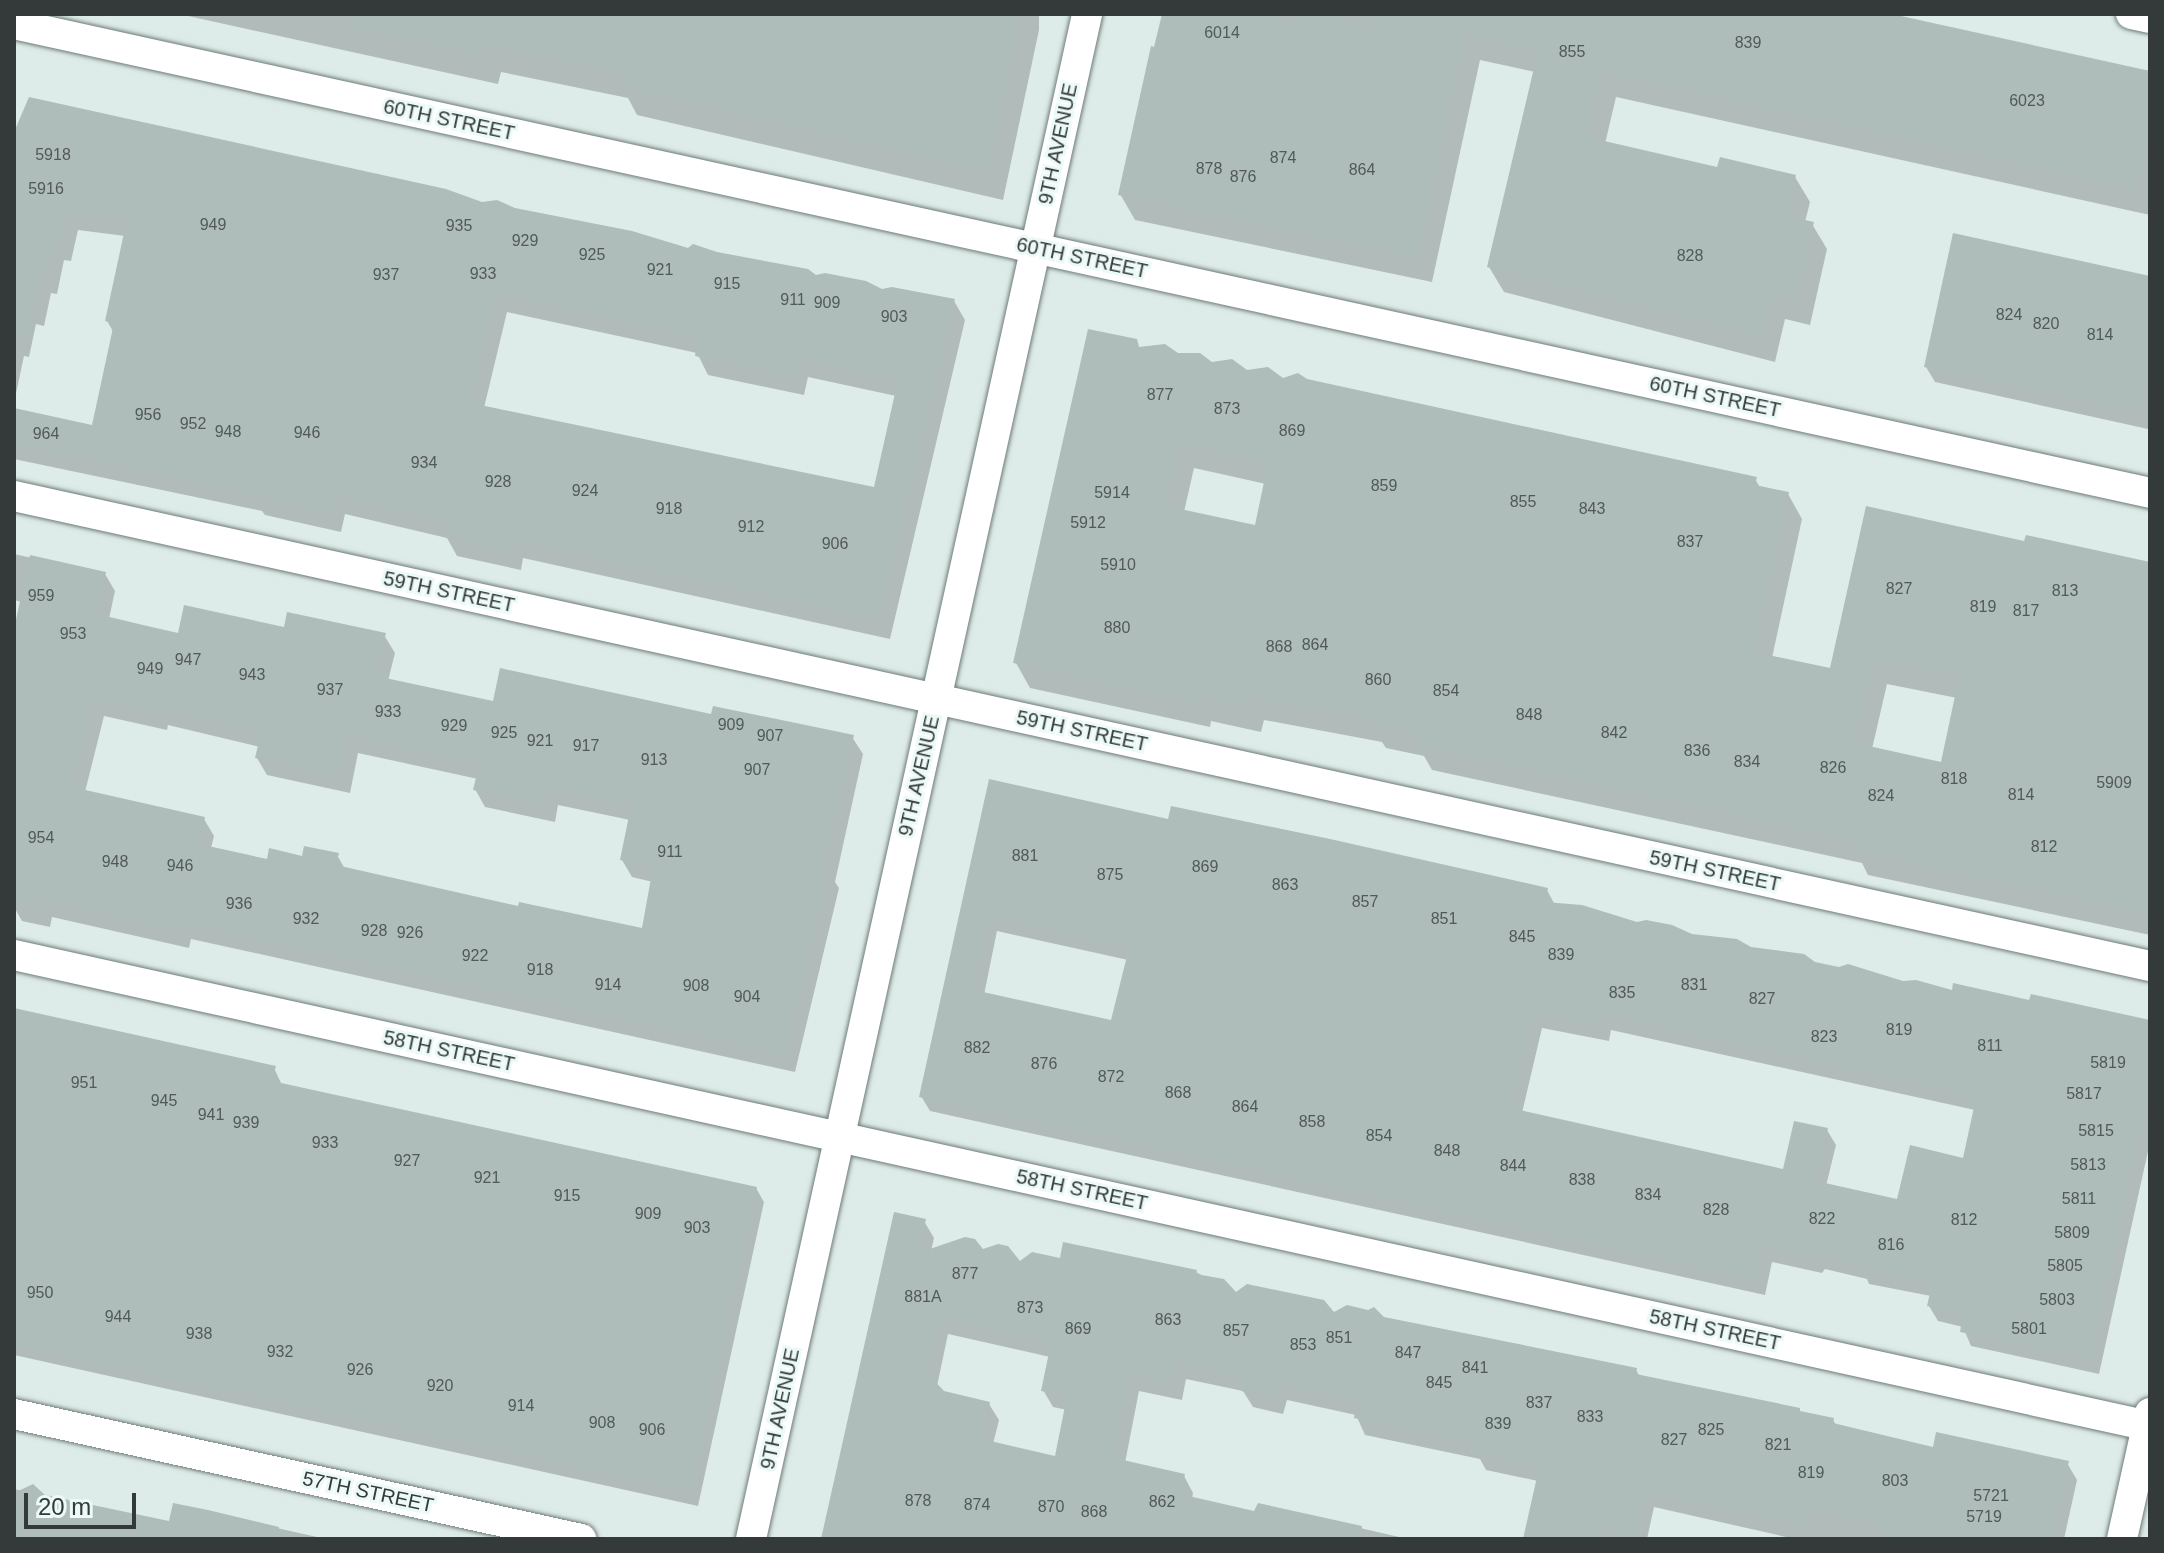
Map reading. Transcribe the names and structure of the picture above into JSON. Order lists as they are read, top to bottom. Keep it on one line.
{"streets":{"street":["60TH STREET","9TH AVENUE","59TH STREET","58TH STREET","57TH STREET"]},"crossings":[["60TH STREET","9TH AVENUE"],["9TH AVENUE","59TH STREET"],["9TH AVENUE","58TH STREET"]],"house_numbers":["6014","839","855","6023","5918","874","878","864","876","5916","949","935","929","925","828","921","933","937","915","911","909","824","903","820","814","877","873","956","952","869","948","946","964","934","928","859","924","5914","855","918","843","5912","912","837","906","5910","827","813","959","819","817","880","953","864","868","947","949","943","860","937","854","933","848","909","929","925","842","907","921","917","836","913","834","826","907","818","5909","814","824","954","812","911","881","948","946","869","875","863","857","936","932","851","928","926","845","839","922","918","914","831","908","835","904","827","819","823","811","882","5819","876","872","951","868","5817","945","864","941","858","939","5815","854","933","848","927","5813","844","921","838","834","915","5811","828","909","822","812","903","5809","816","5805","877","950","881A","5803","873","944","863","869","5801","857","938","851","853","932","847","841","926","845","920","837","914","833","908","839","906","825","827","821","819","803","5721","878","862","874","870","868","5719"],"scale_bar":"20 m"}
